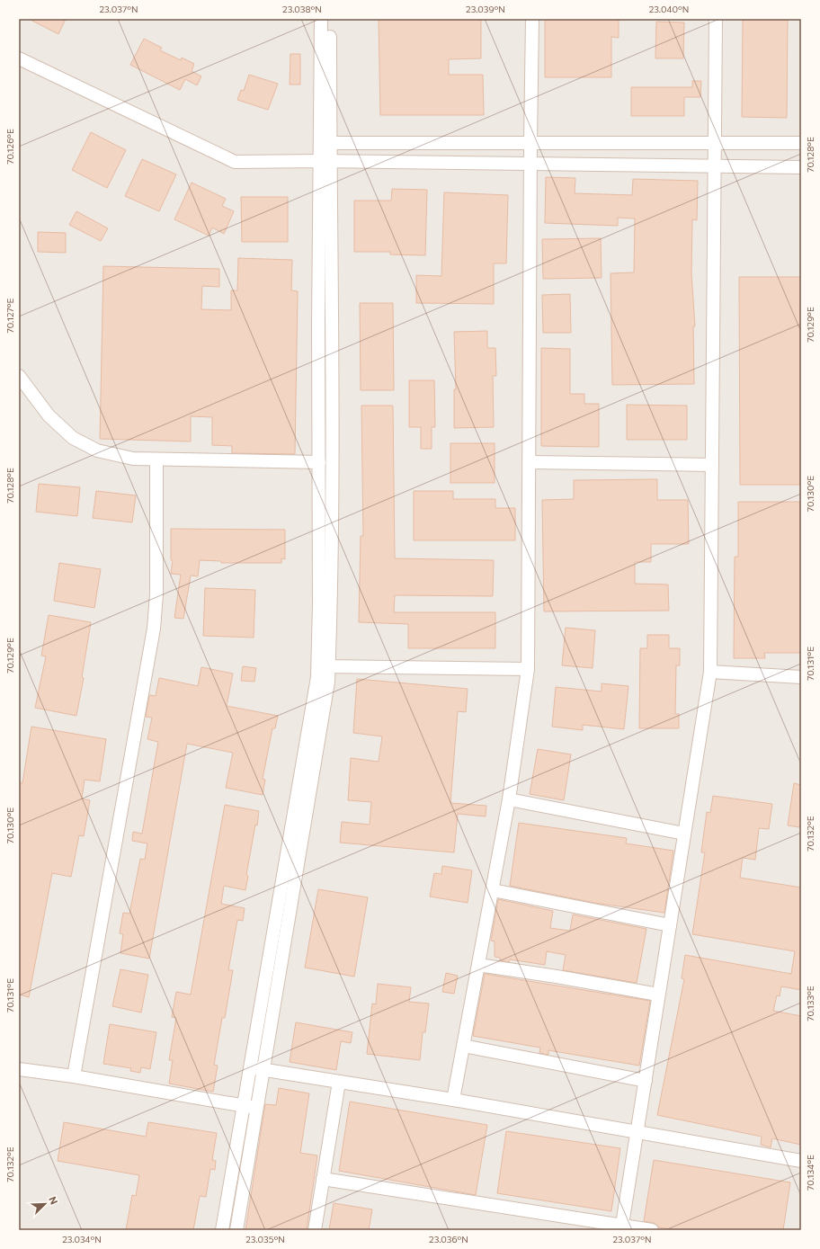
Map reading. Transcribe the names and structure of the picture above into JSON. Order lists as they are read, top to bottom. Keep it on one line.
{"north":"top right","coordinates":["23.037°N","23.038°N","23.039°N","23.040°N","70.126°E","70.128°E","70.127°E","70.129°E","70.130°E","70.131°E","70.132°E","70.133°E","70.134°E","23.034°N","23.035°N","23.036°N"]}
